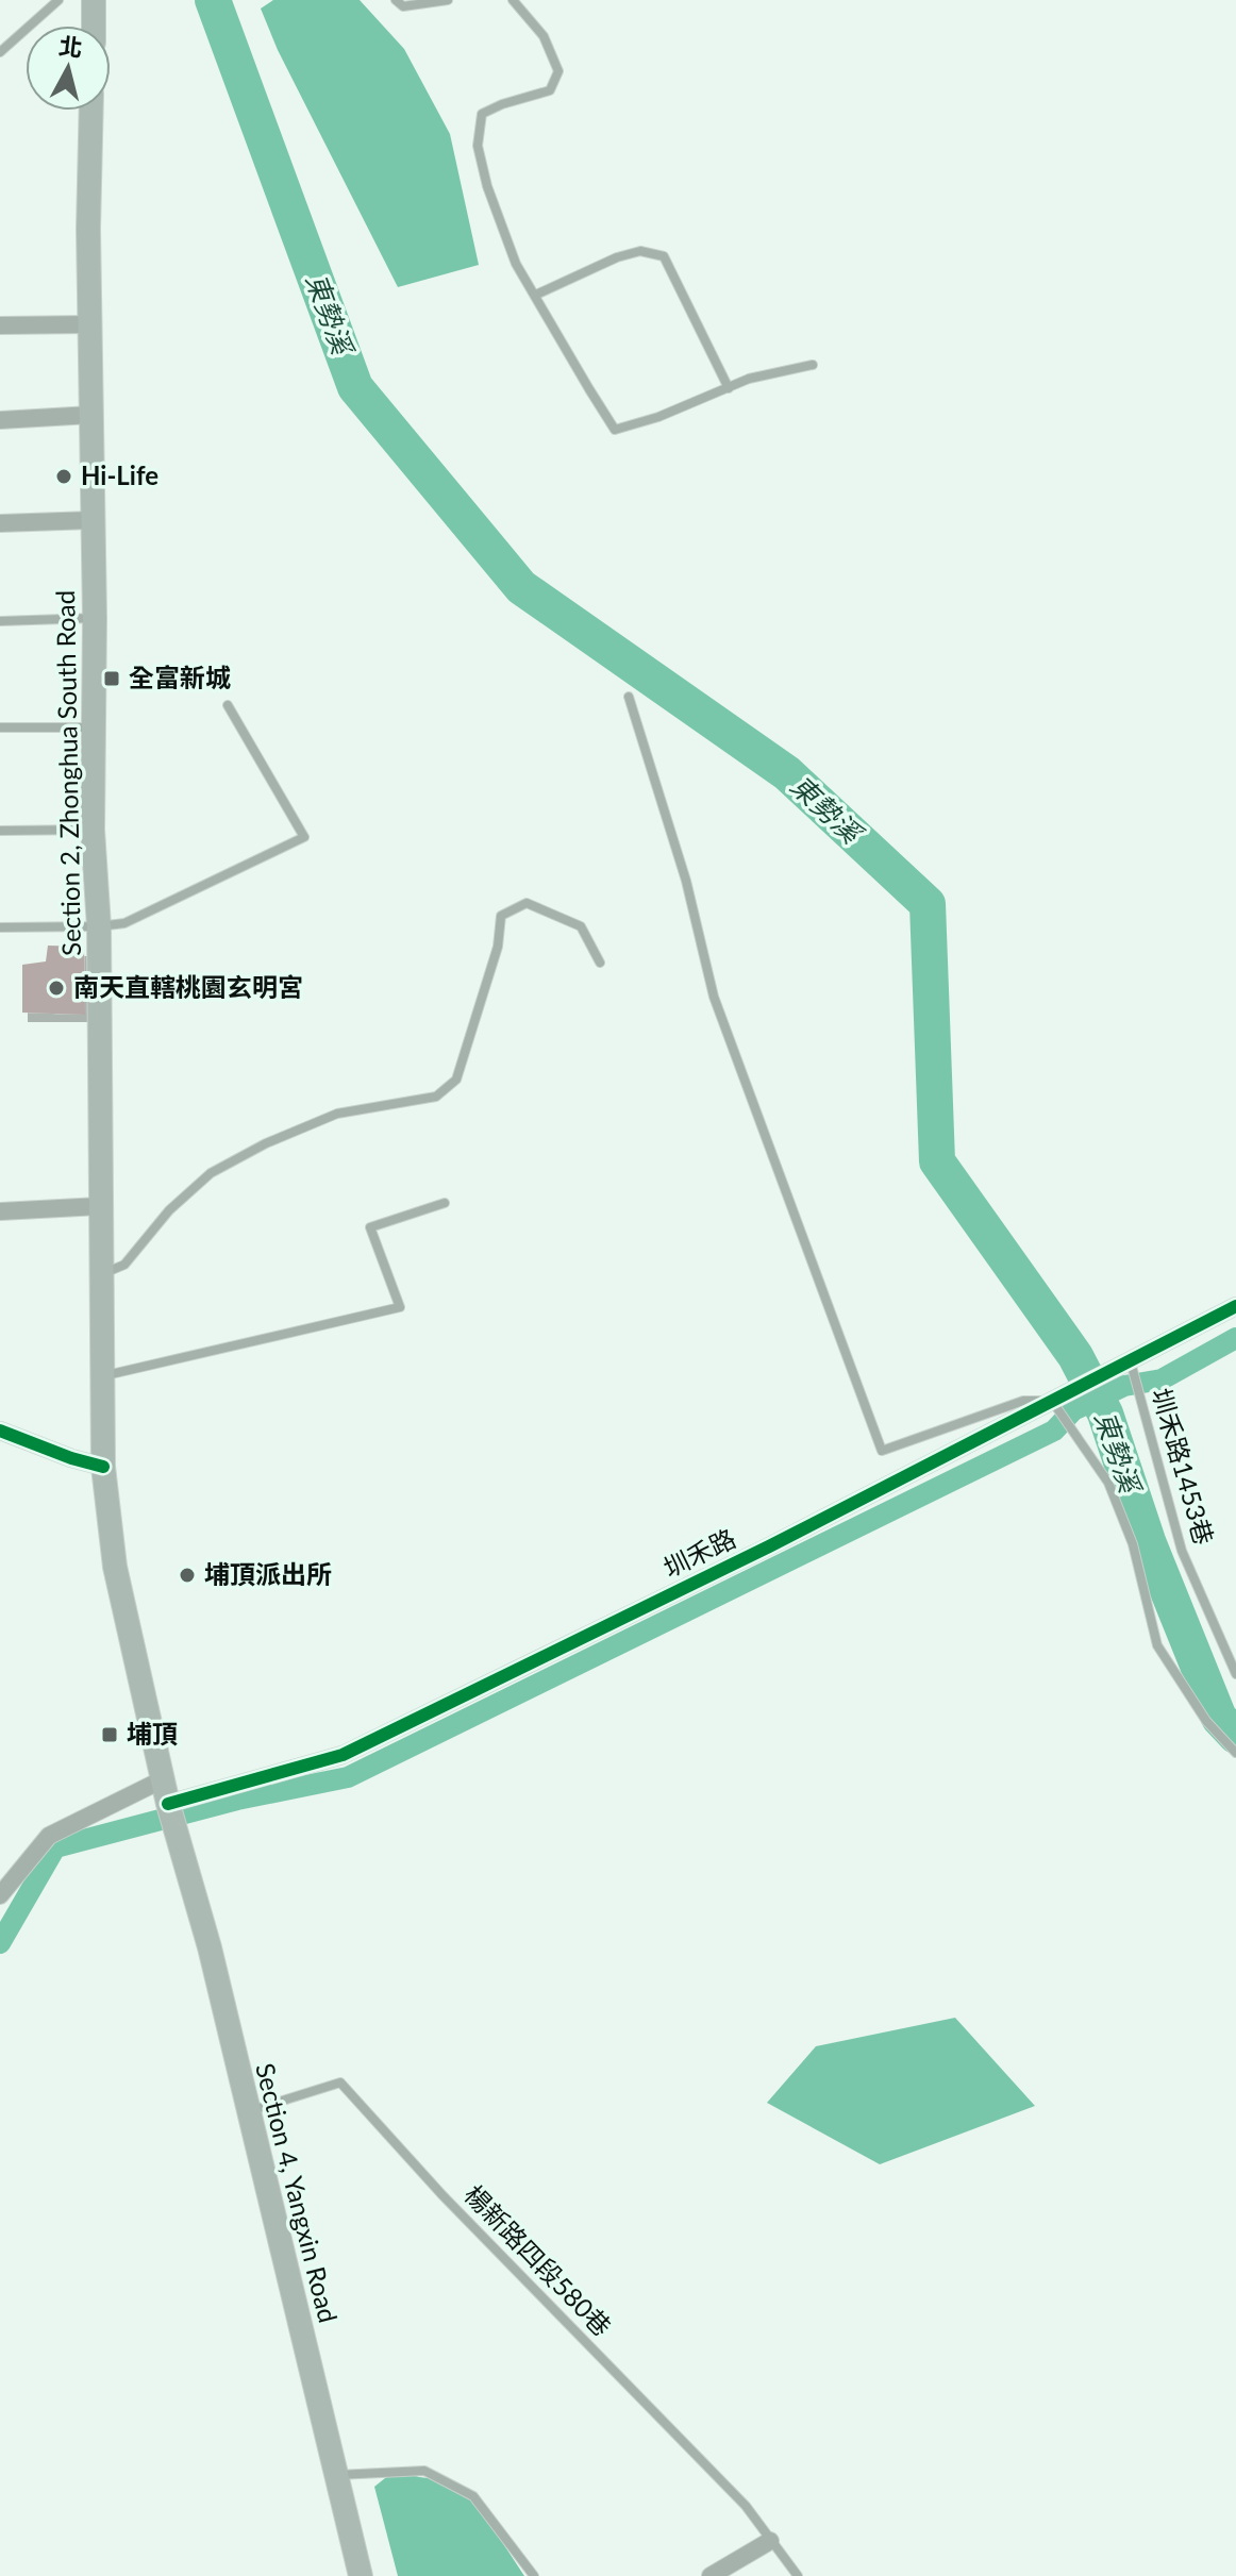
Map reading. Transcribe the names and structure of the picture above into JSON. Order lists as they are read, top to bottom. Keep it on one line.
{"streets":{"main road":["Section 2, Zhonghua South Road","Section 4, Yangxin Road"],"street":["圳禾路"],"lane":["圳禾路1453巷","楊新路四段580巷"]},"crossings":[["Section 2, Zhonghua South Road","圳禾路"],["Section 2, Zhonghua South Road","Section 4, Yangxin Road"],["圳禾路1453巷","圳禾路"],["圳禾路","Section 4, Yangxin Road"],["Section 4, Yangxin Road","楊新路四段580巷"]],"water":["東勢溪"],"places":{"other":["Hi-Life","南天直轄桃園玄明宮","埔頂派出所"],"transit":["全富新城","埔頂"]},"north":"top"}
